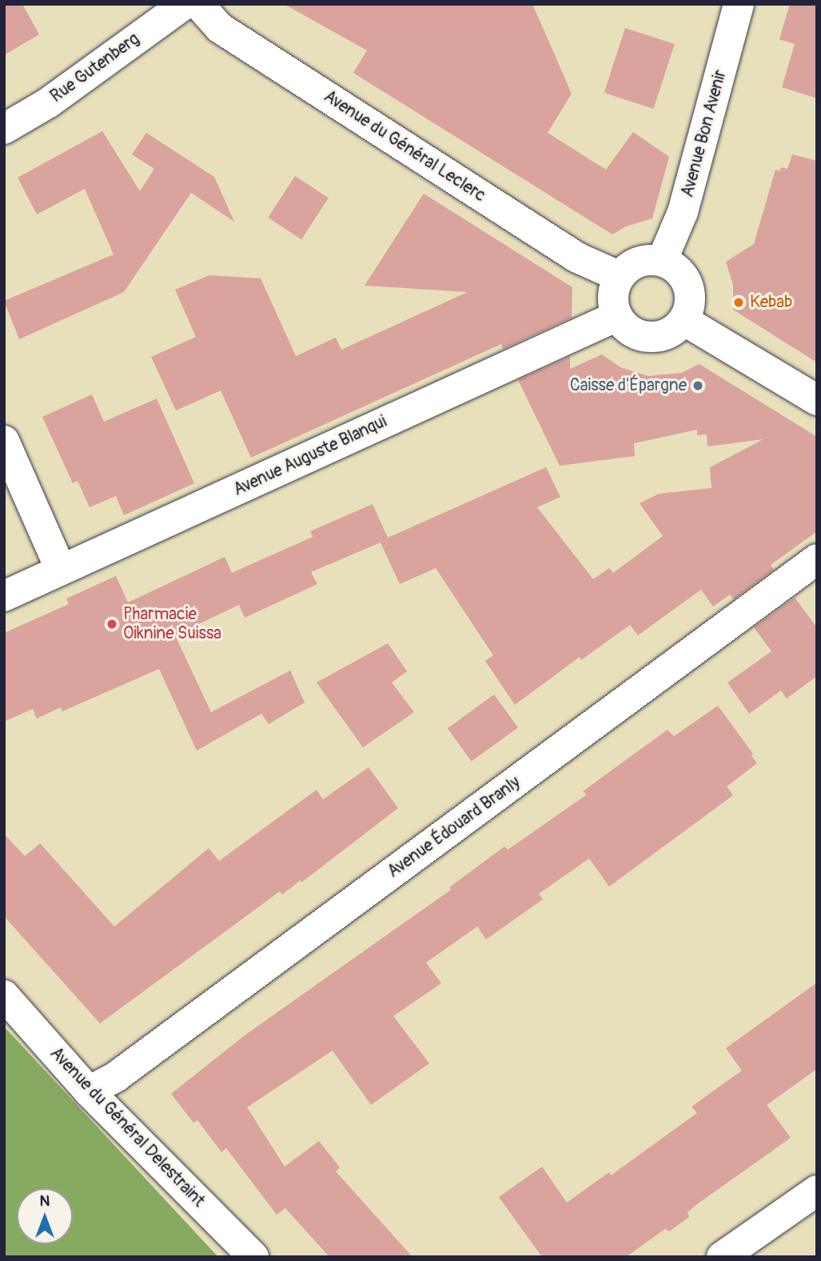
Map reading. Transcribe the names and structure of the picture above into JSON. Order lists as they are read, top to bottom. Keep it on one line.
{"streets":{"street":["Rue Gutenberg","Avenue Bon Avenir","Avenue du Général Leclerc","Avenue Auguste Blanqui","Avenue Édouard Branly","Avenue du Général Delestraint"]},"crossings":[["Avenue Bon Avenir","Avenue du Général Leclerc"],["Avenue Bon Avenir","Avenue Auguste Blanqui"],["Avenue du Général Leclerc","Avenue Auguste Blanqui"],["Avenue Édouard Branly","Avenue du Général Delestraint"]],"places":["Kebab","Caisse d'Épargne","Pharmacie Oiknine Suissa"],"north":"top"}
